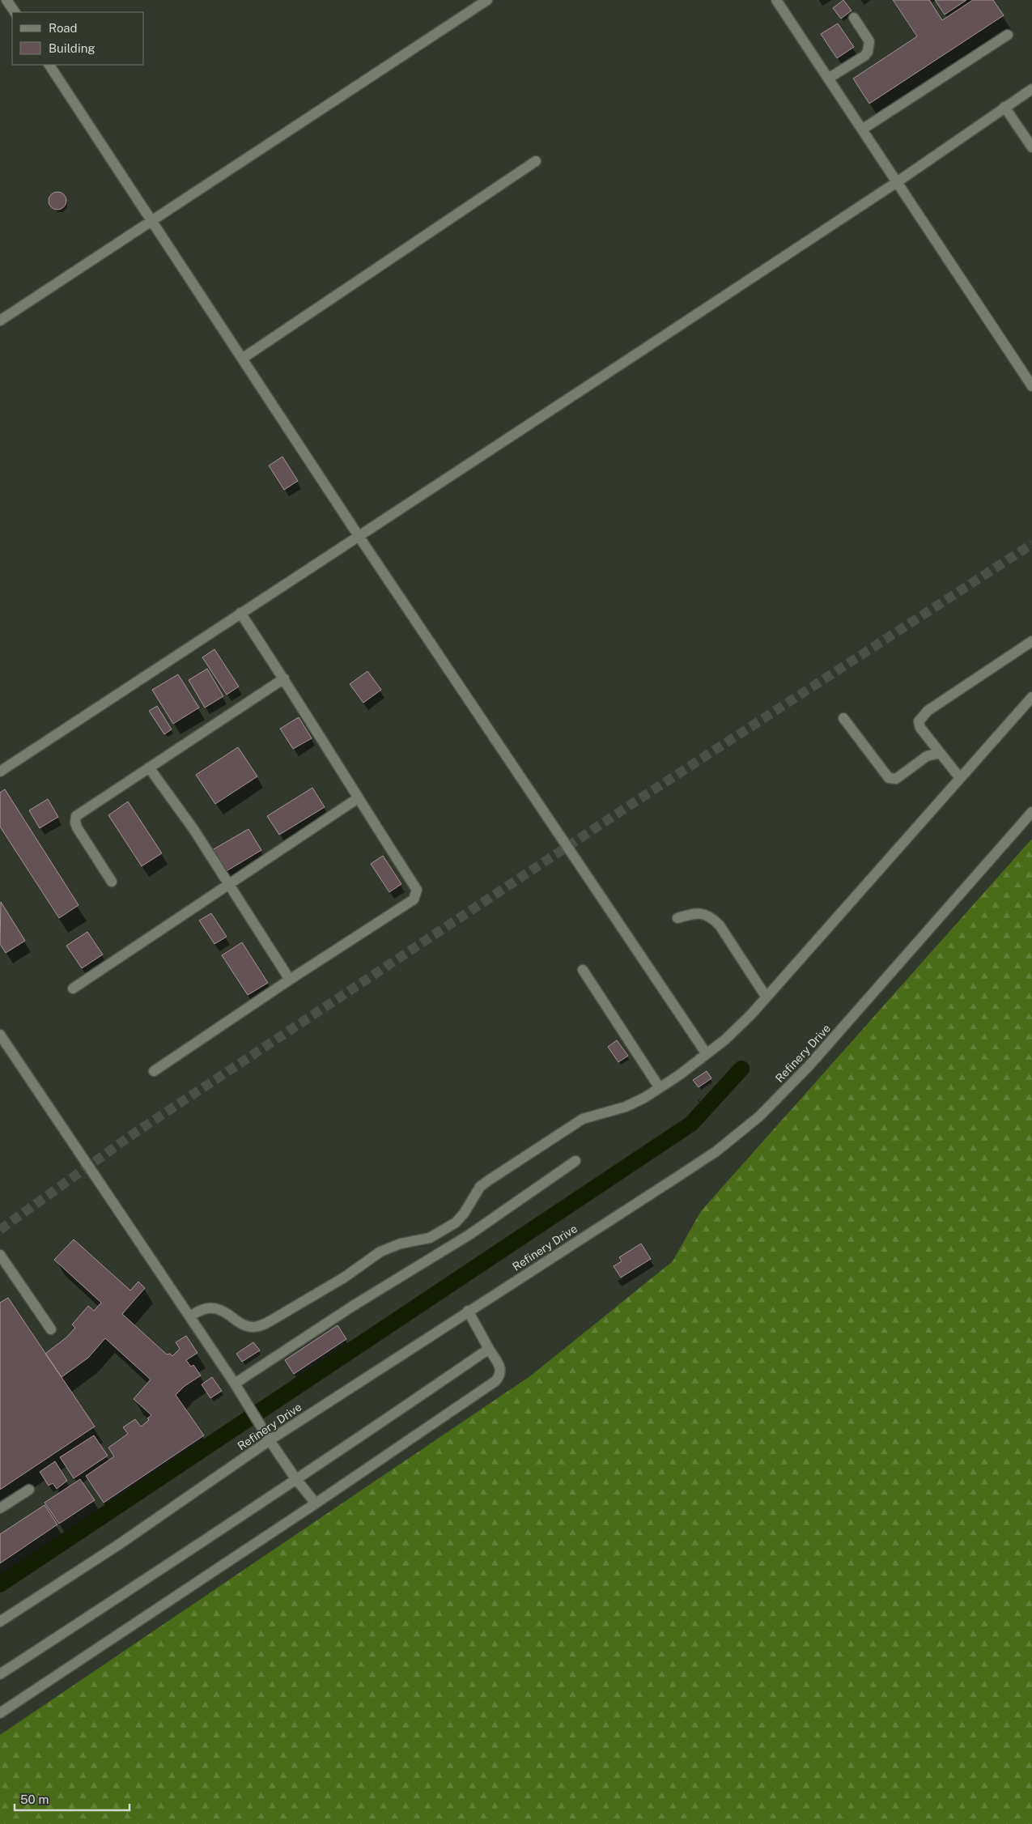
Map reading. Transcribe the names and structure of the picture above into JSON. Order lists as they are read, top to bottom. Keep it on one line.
{"streets":{"street":["Refinery Drive"]},"legend":["Road","Building"],"scale_bar":"50 m"}
